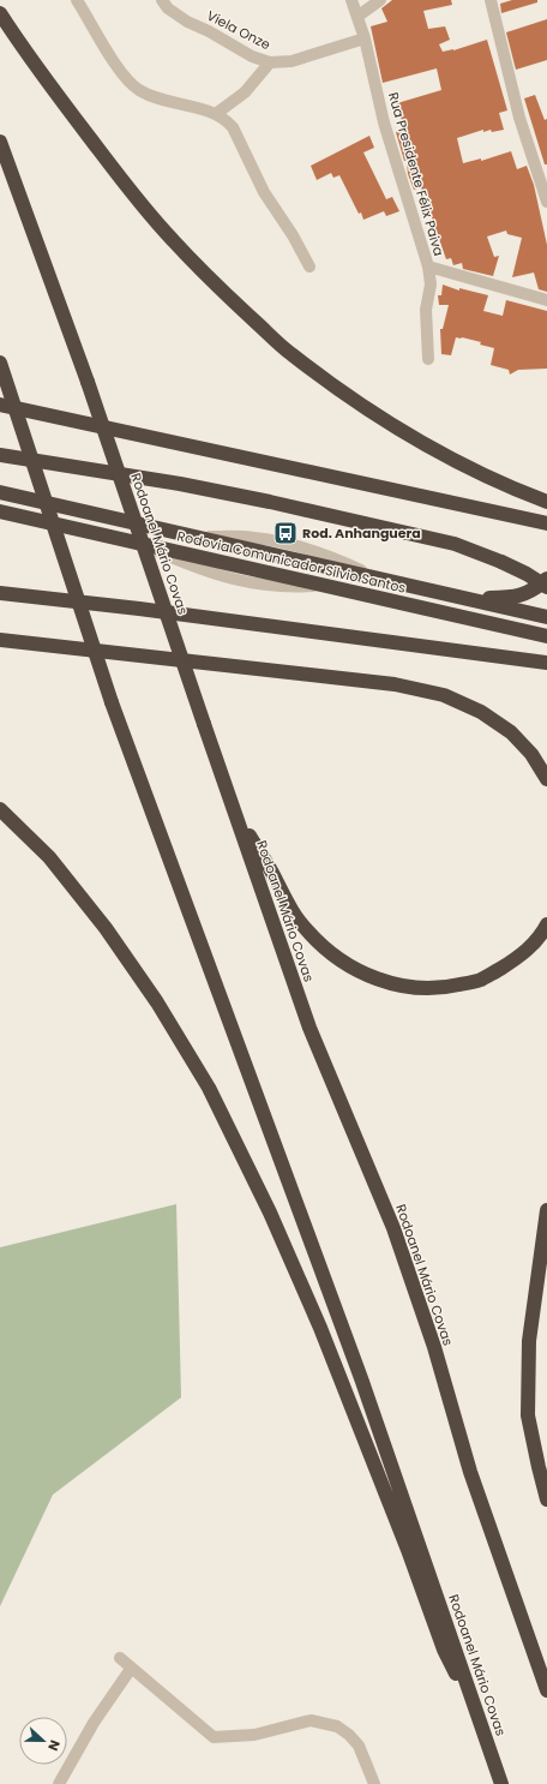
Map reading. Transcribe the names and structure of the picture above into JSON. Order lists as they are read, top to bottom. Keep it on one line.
{"streets":{"highway":["Rodoanel Mário Covas","Rodovia Comunicador Silvio Santos"],"street":["Viela Onze","Rua Presidente Félix Paiva"]},"crossings":[["Viela Onze","Rua Presidente Félix Paiva"]],"places":{"bus stop":["Rod. Anhanguera"]},"north":"right"}
